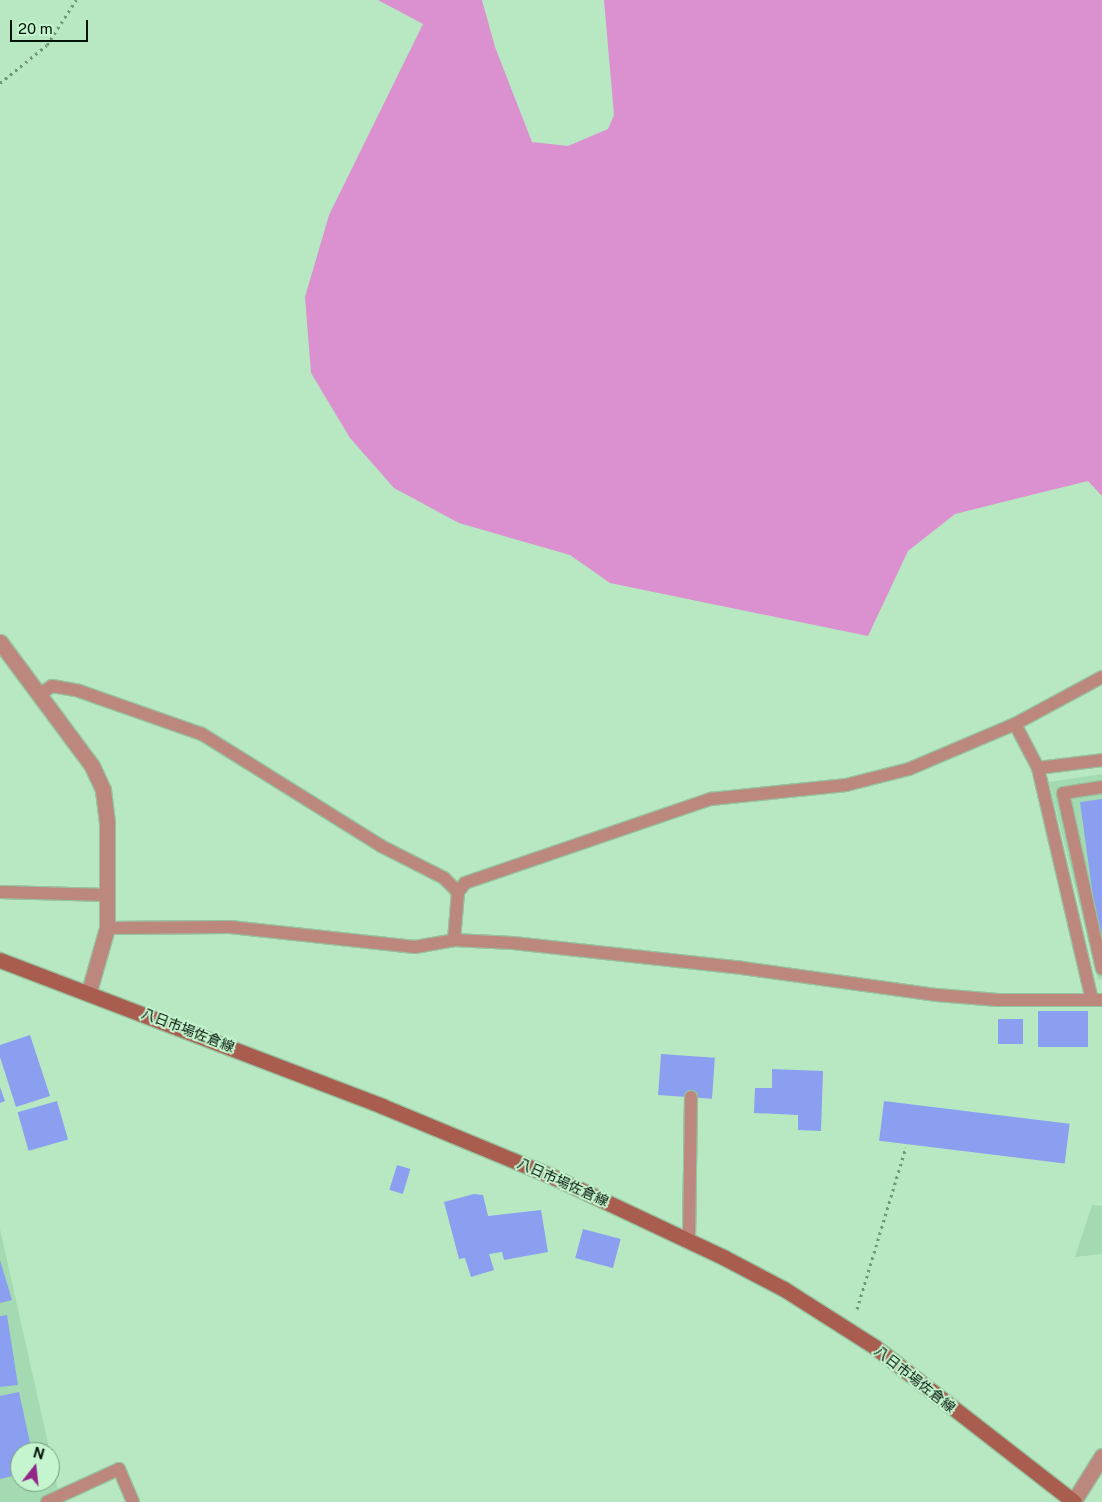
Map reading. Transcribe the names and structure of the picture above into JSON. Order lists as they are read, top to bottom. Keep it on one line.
{"streets":{"main road":["八日市場佐倉線"]},"scale_bar":"20 m","north":"top"}
